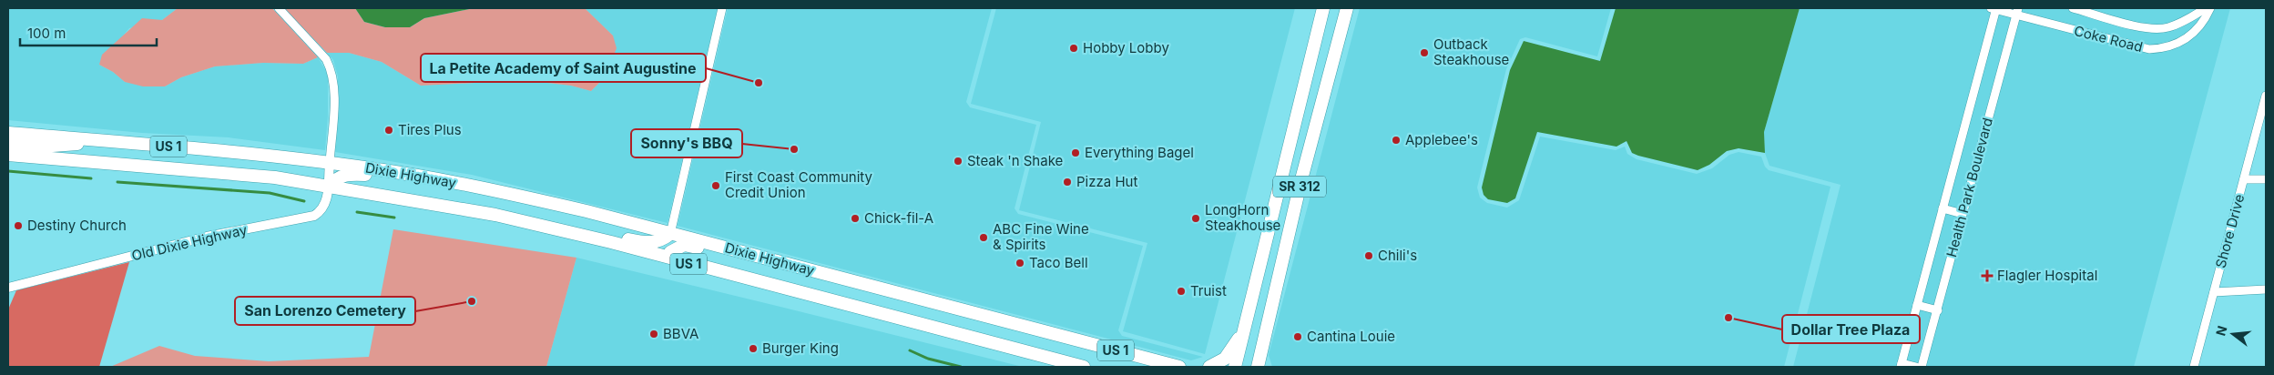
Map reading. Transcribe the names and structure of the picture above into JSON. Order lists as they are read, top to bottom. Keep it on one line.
{"streets":{"main road":["US 1","Dixie Highway","SR 312"],"street":["Coke Road","Health Park Boulevard","Shore Drive","Old Dixie Highway"]},"crossings":[["Coke Road","Health Park Boulevard"],["US 1","Dixie Highway"],["US 1","Old Dixie Highway"],["Dixie Highway","Old Dixie Highway"]],"places":{"other":["Hobby Lobby","Outback Steakhouse","La Petite Academy of Saint Augustine","Tires Plus","Applebee's","Sonny's BBQ","Everything Bagel","Steak 'n Shake","Pizza Hut","First Coast Community Credit Union","Chick-fil-A","LongHorn Steakhouse","Destiny Church","ABC Fine Wine & Spirits","Chili's","Taco Bell","Truist","San Lorenzo Cemetery","Dollar Tree Plaza","BBVA","Cantina Louie","Burger King"],"health":["Flagler Hospital"]},"scale_bar":"100 m","north":"left"}
